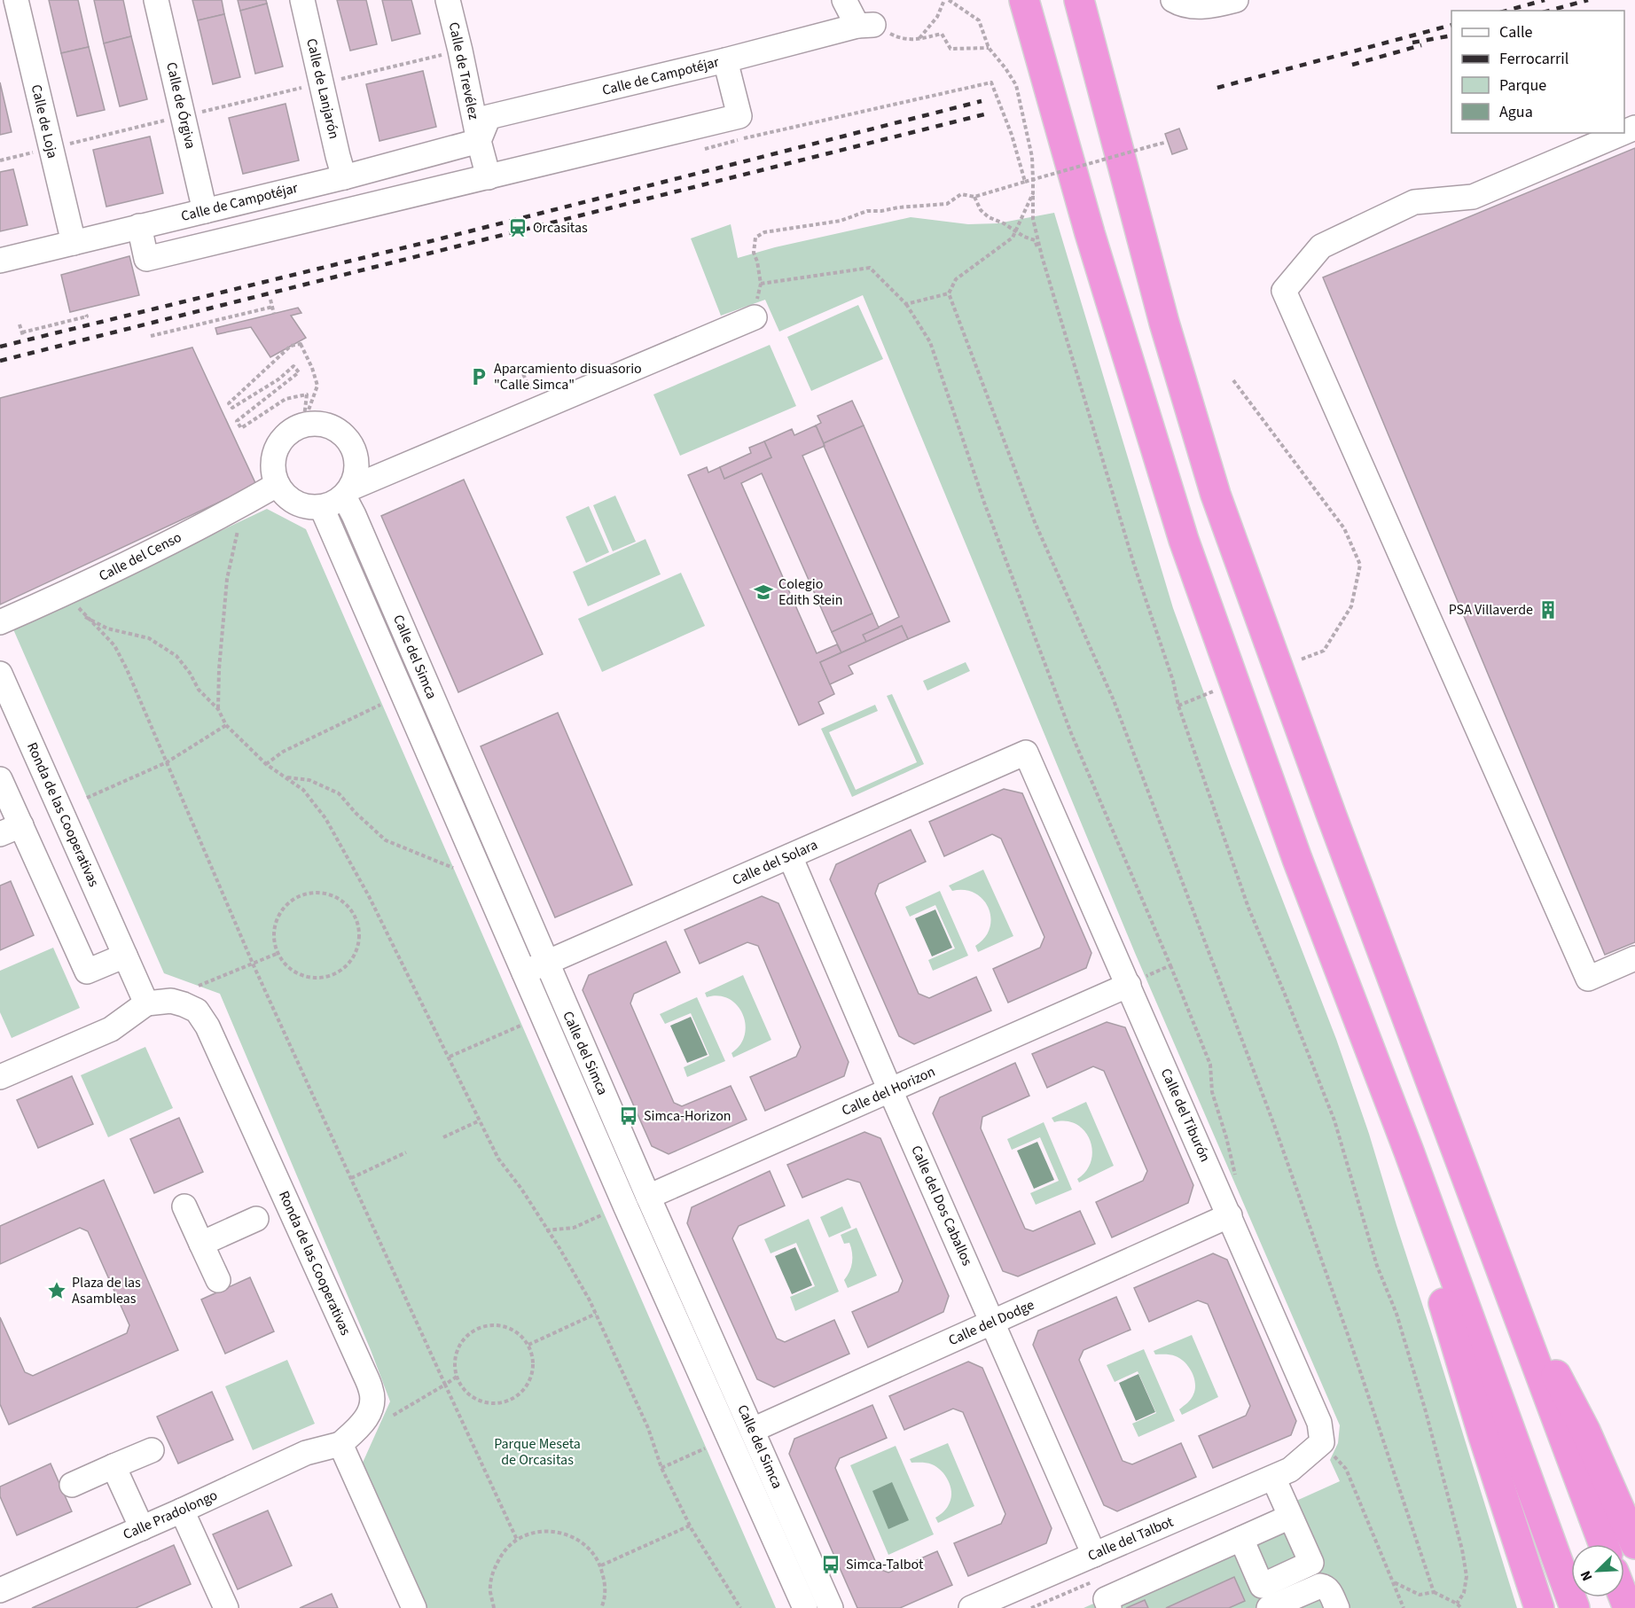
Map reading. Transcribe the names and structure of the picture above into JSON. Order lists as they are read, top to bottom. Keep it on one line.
{"streets":{"street":["Calle de Trevélez","Calle de Campotéjar","Calle de Lanjarón","Calle de Órgiva","Calle de Loja","Calle del Censo","Calle del Simca","Ronda de las Cooperativas","Calle del Solara","Calle del Horizon","Calle del Tiburón","Calle del Dos Caballos","Calle del Dodge","Calle Pradolongo","Calle del Talbot"]},"crossings":[["Calle de Trevélez","Calle de Campotéjar"],["Calle de Campotéjar","Calle de Lanjarón"],["Calle de Campotéjar","Calle de Órgiva"],["Calle de Campotéjar","Calle de Loja"],["Calle del Censo","Calle del Simca"],["Calle del Simca","Calle del Solara"],["Calle del Simca","Calle del Horizon"],["Calle del Simca","Calle del Dodge"],["Ronda de las Cooperativas","Calle Pradolongo"],["Calle del Solara","Calle del Tiburón"],["Calle del Solara","Calle del Dos Caballos"],["Calle del Horizon","Calle del Tiburón"],["Calle del Horizon","Calle del Dos Caballos"],["Calle del Tiburón","Calle del Dodge"],["Calle del Dos Caballos","Calle del Dodge"],["Calle del Dos Caballos","Calle del Talbot"]],"parks":["Parque Meseta de Orcasitas"],"places":{"station":["Orcasitas"],"parking":["Aparcamiento disuasorio \"Calle Simca\""],"school or university":["Colegio Edith Stein"],"building":["PSA Villaverde"],"bus stop":["Simca-Horizon","Simca-Talbot"],"place":["Plaza de las Asambleas"]},"legend":["Calle","Ferrocarril","Parque","Agua"],"north":"bottom left"}
